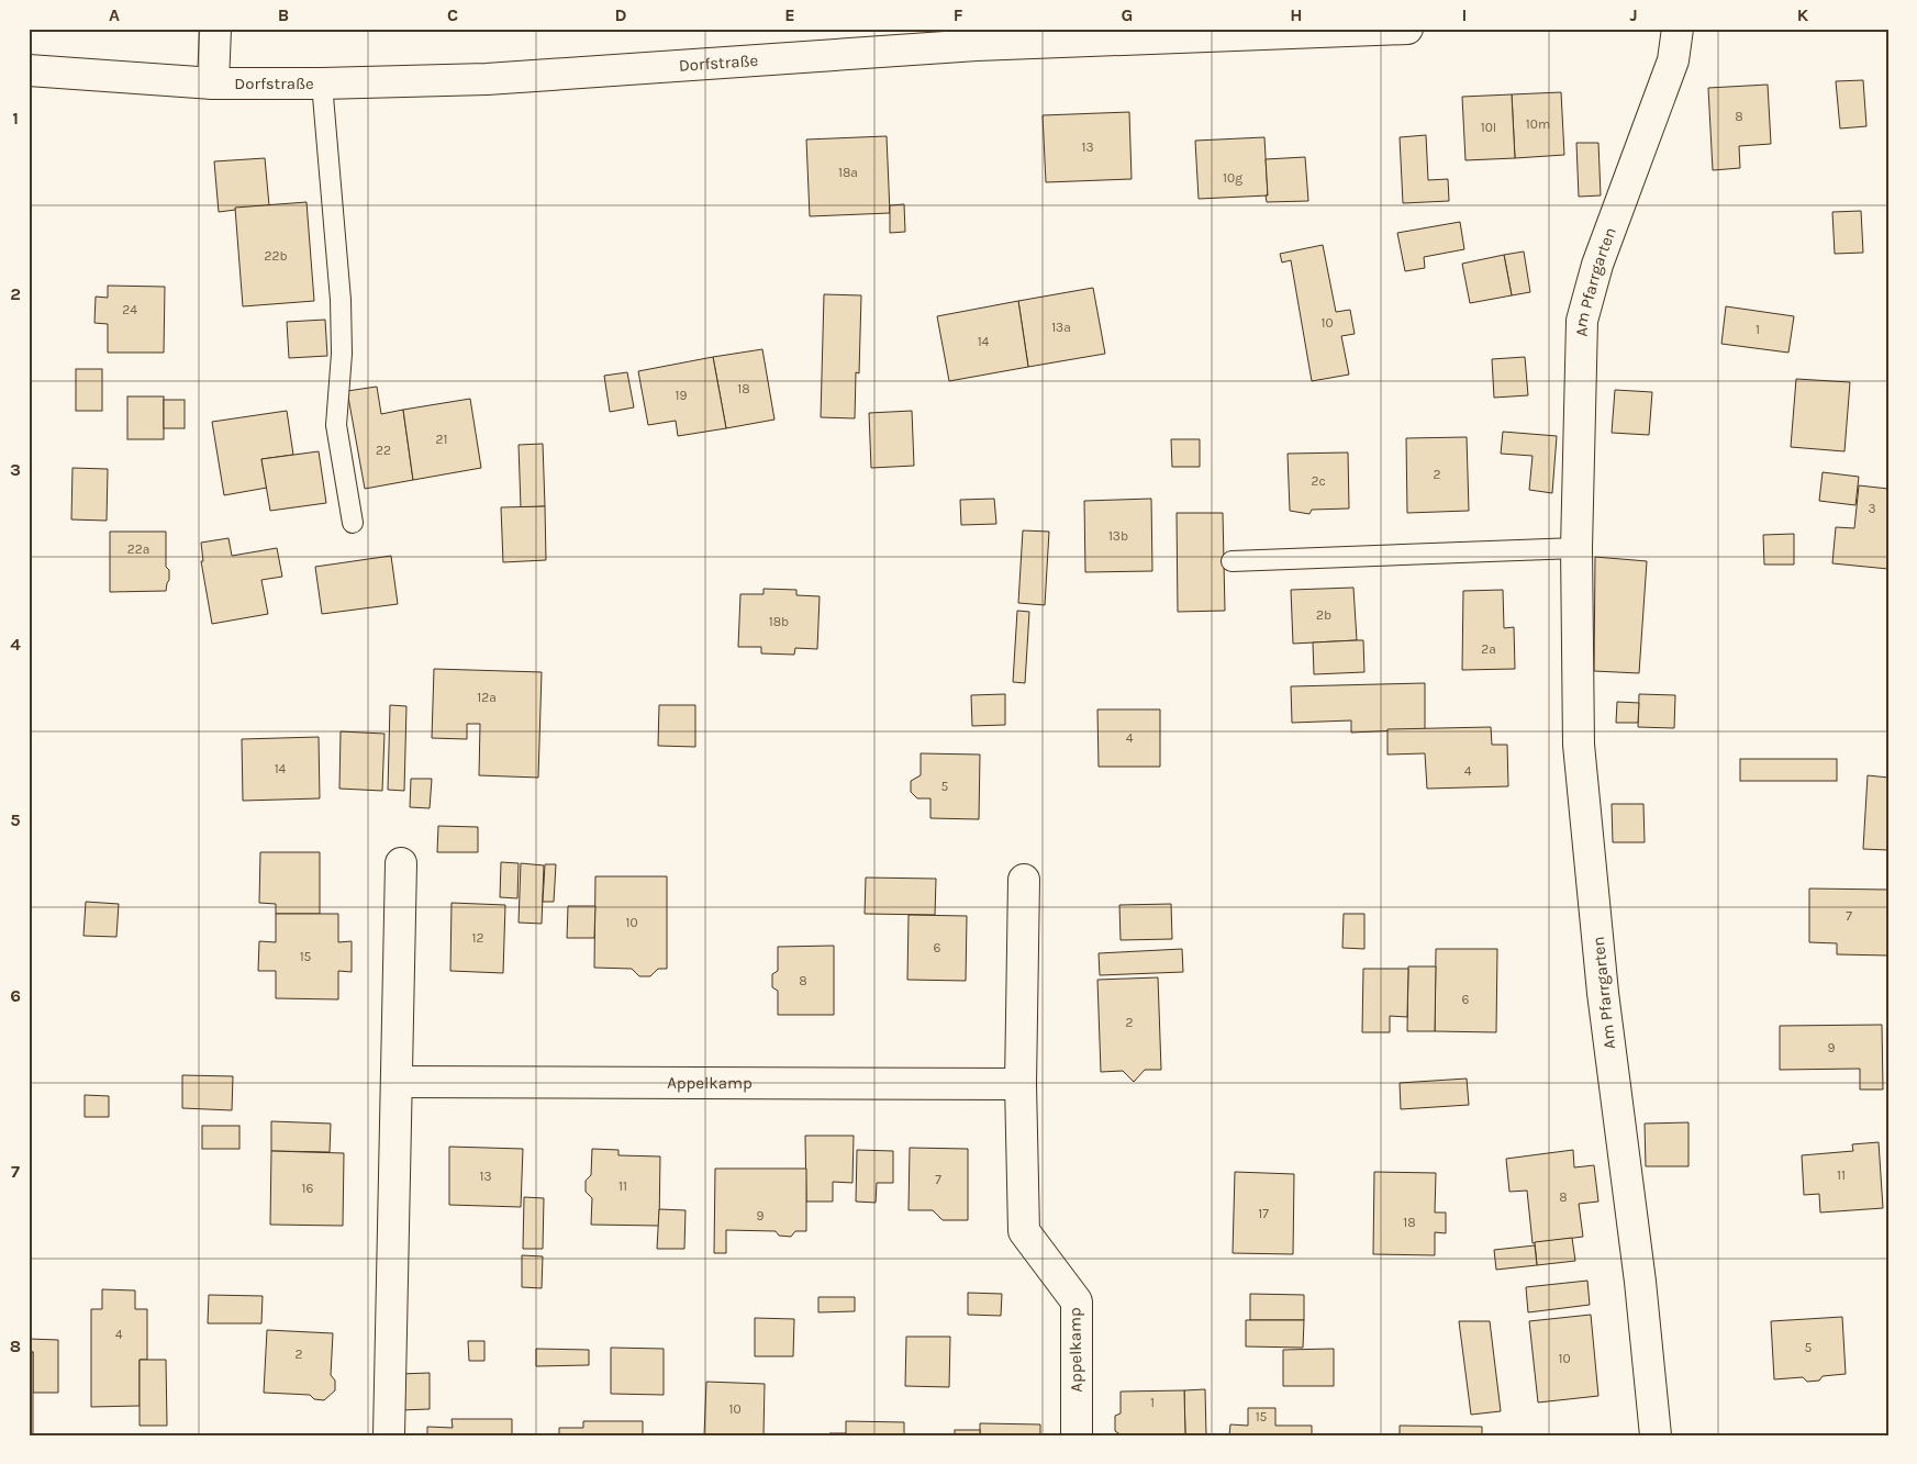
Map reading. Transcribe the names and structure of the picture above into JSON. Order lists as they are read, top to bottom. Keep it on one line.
{"streets":{"street":["Dorfstraße","Am Pfarrgarten","Appelkamp"]},"house_numbers":["8","10m","10l","13","18a","10g","22b","24","10","13a","1","14","18","19","21","22","2","2c","3","13b","22a","2b","18b","2a","12a","4","14","4","5","7","10","12","6","15","8","6","2","9","11","13","7","11","16","8","17","9","18","4","5","2","10","1","10","15"],"grid":{"columns":["A","B","C","D","E","F","G","H","I","J","K"],"rows":["1","2","3","4","5","6","7","8"]}}
